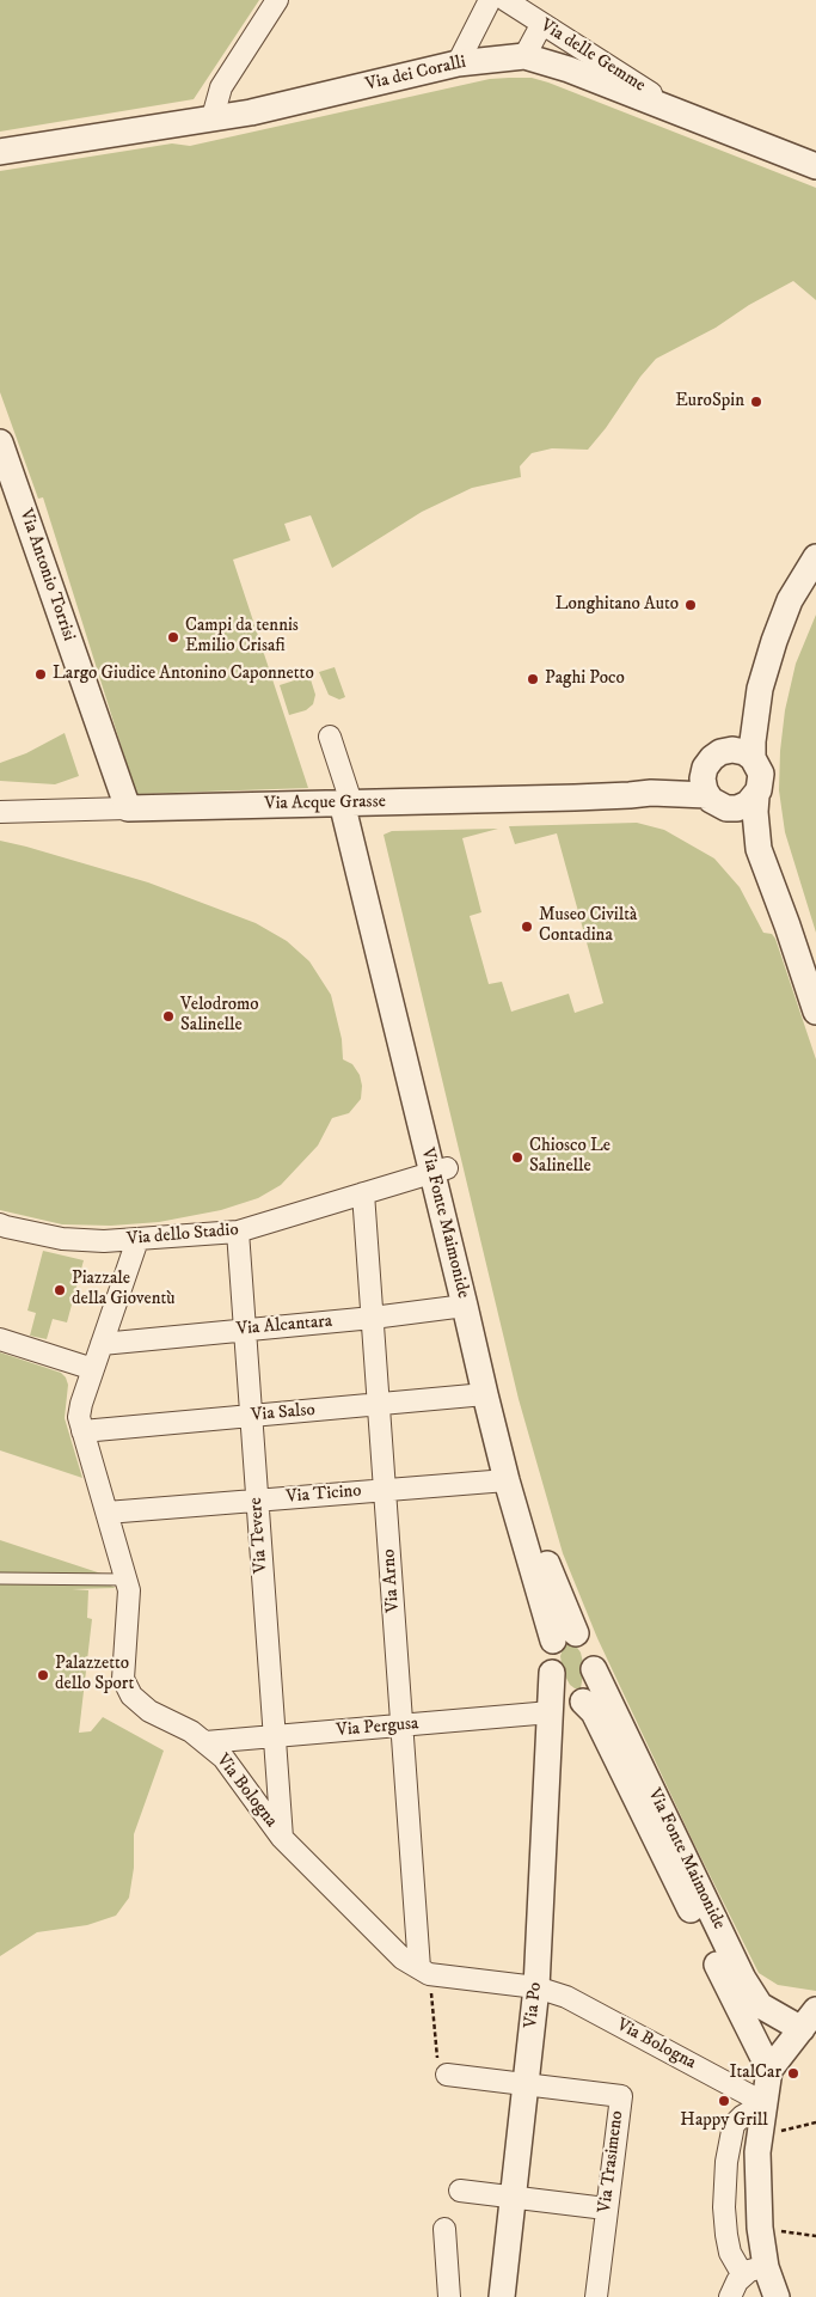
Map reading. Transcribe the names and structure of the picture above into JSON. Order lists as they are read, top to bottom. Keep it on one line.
{"streets":{"street":["Via delle Gemme","Via dei Coralli","Via Antonio Torrisi","Via Acque Grasse","Via Fonte Maimonide","Via dello Stadio","Via Alcantara","Via Salso","Via Ticino","Via Tevere","Via Arno","Via Pergusa","Via Bologna","Via Po","Via Trasimeno"]},"crossings":[["Via delle Gemme","Via dei Coralli"],["Via Antonio Torrisi","Via Acque Grasse"],["Via Acque Grasse","Via Fonte Maimonide"],["Via Fonte Maimonide","Via dello Stadio"],["Via Fonte Maimonide","Via Alcantara"],["Via Fonte Maimonide","Via Salso"],["Via Fonte Maimonide","Via Ticino"],["Via Fonte Maimonide","Via Po"],["Via dello Stadio","Via Tevere"],["Via dello Stadio","Via Arno"],["Via dello Stadio","Via Bologna"],["Via Alcantara","Via Tevere"],["Via Alcantara","Via Arno"],["Via Alcantara","Via Bologna"],["Via Salso","Via Tevere"],["Via Salso","Via Arno"],["Via Salso","Via Bologna"],["Via Ticino","Via Tevere"],["Via Ticino","Via Arno"],["Via Ticino","Via Bologna"],["Via Tevere","Via Pergusa"],["Via Tevere","Via Bologna"],["Via Arno","Via Pergusa"],["Via Arno","Via Bologna"],["Via Pergusa","Via Bologna"],["Via Pergusa","Via Po"],["Via Bologna","Via Po"],["Via Po","Via Trasimeno"]],"places":["EuroSpin","Longhitano Auto","Campi da tennis Emilio Crisafi","Largo Giudice Antonino Caponnetto","Paghi Poco","Museo Civiltà Contadina","Velodromo Salinelle","Chiosco Le Salinelle","Piazzale della Gioventù","Palazzetto dello Sport","ItalCar","Happy Grill"]}
